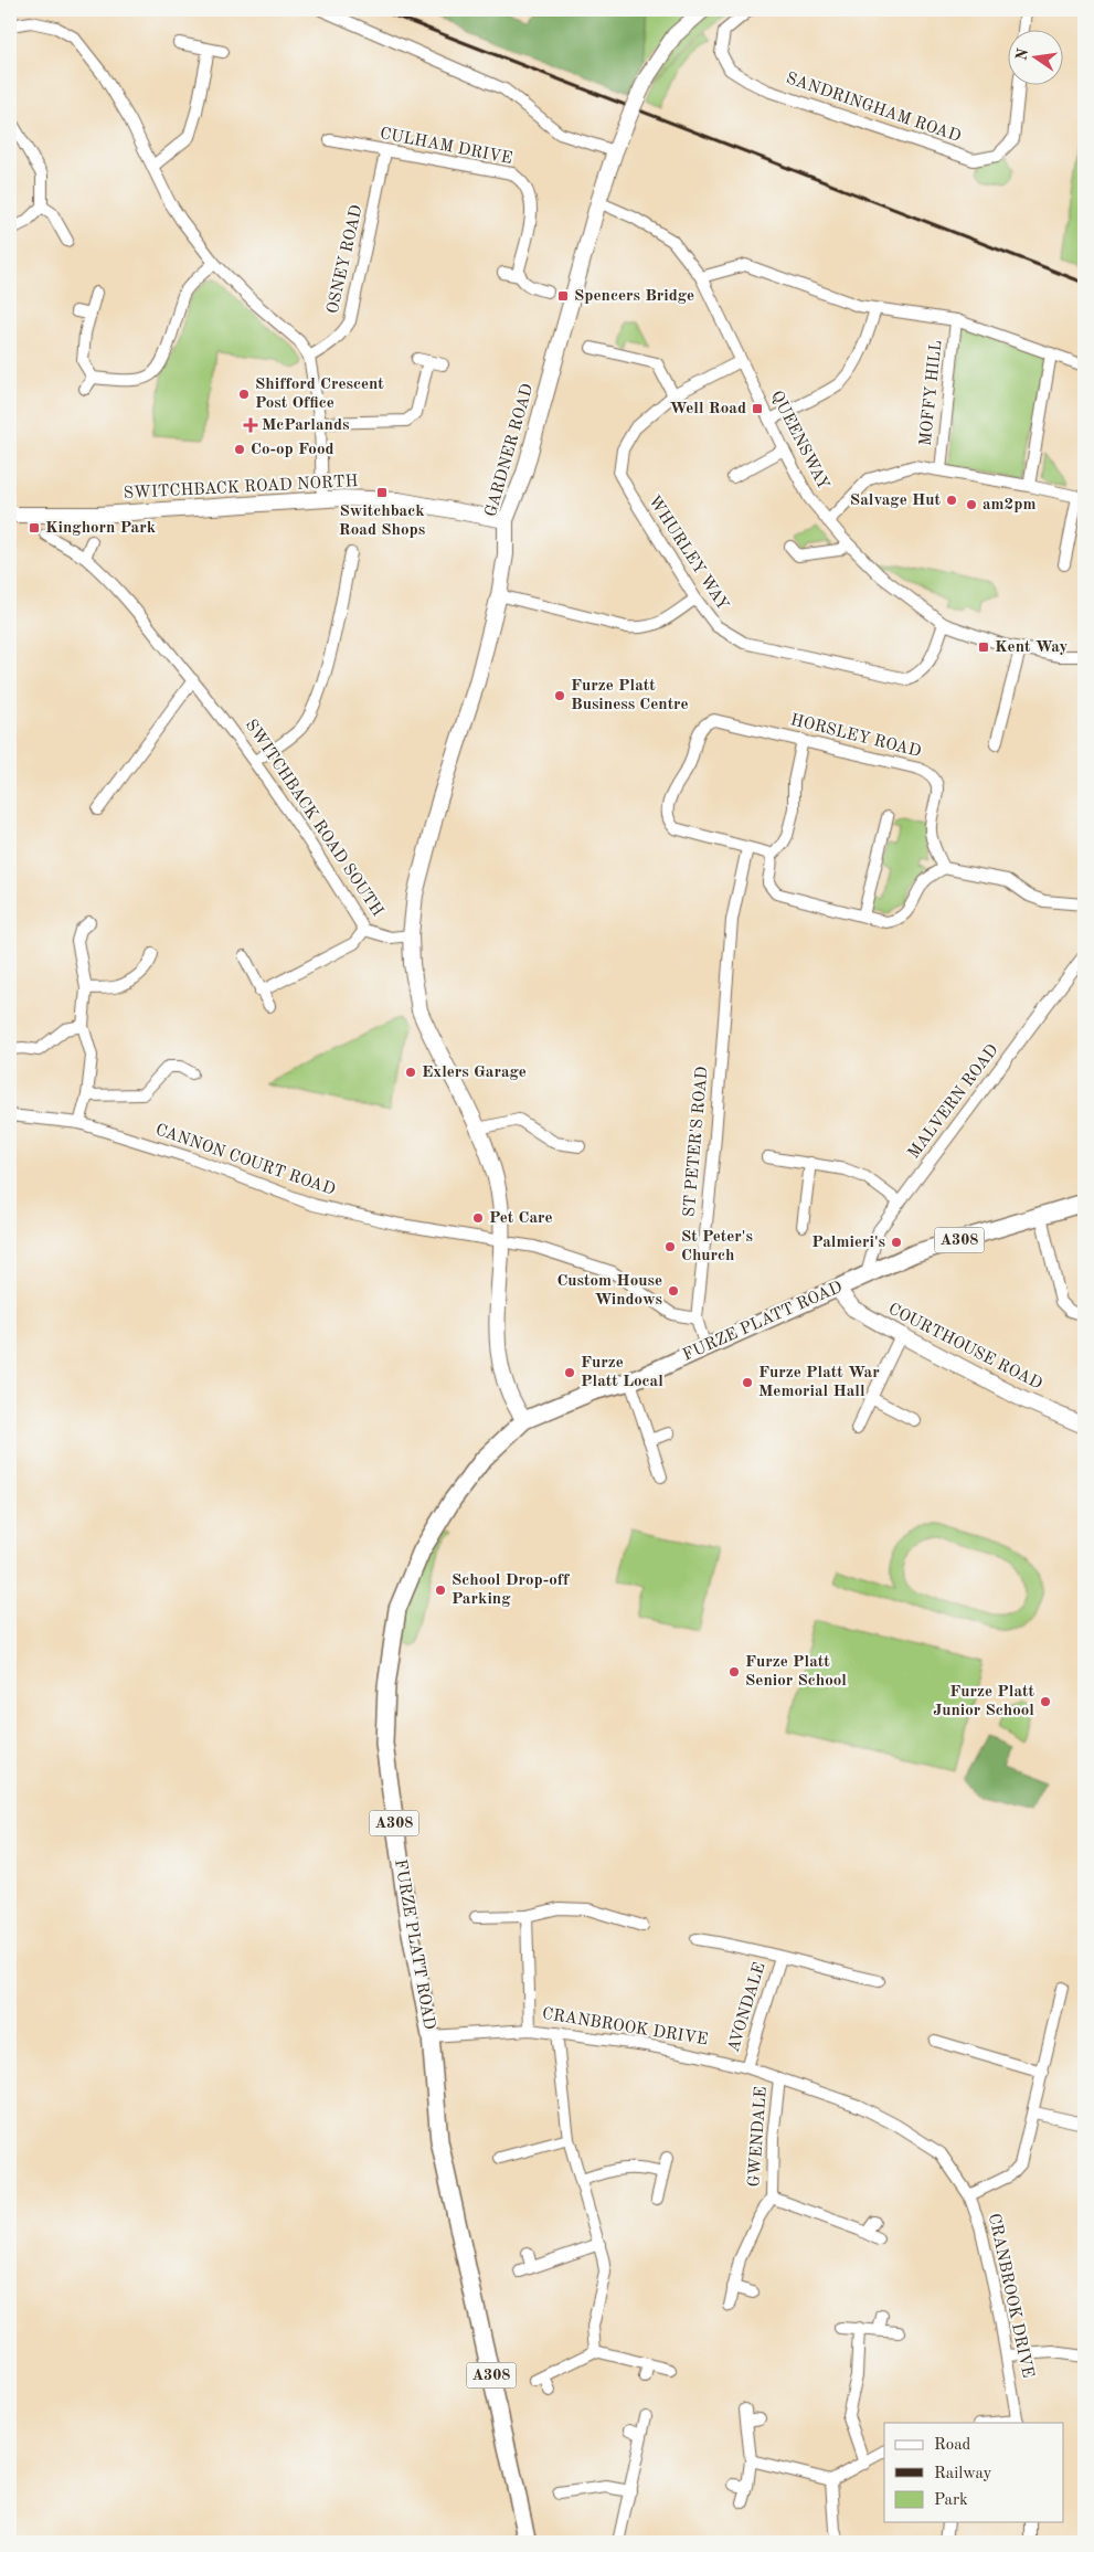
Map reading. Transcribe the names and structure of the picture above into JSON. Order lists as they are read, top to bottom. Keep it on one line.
{"streets":{"main road":["A308","FURZE PLATT ROAD"],"street":["SANDRINGHAM ROAD","CULHAM DRIVE","OSNEY ROAD","MOFFY HILL","QUEENSWAY","GARDNER ROAD","SWITCHBACK ROAD NORTH","WHURLEY WAY","HORSLEY ROAD","SWITCHBACK ROAD SOUTH","MALVERN ROAD","ST PETER'S ROAD","CANNON COURT ROAD","COURTHOUSE ROAD","AVONDALE","CRANBROOK DRIVE","GWENDALE"]},"crossings":[["CULHAM DRIVE","OSNEY ROAD"],["QUEENSWAY","GARDNER ROAD"],["QUEENSWAY","WHURLEY WAY"],["GARDNER ROAD","SWITCHBACK ROAD NORTH"],["GARDNER ROAD","SWITCHBACK ROAD SOUTH"],["HORSLEY ROAD","ST PETER'S ROAD"],["MALVERN ROAD","FURZE PLATT ROAD"],["ST PETER'S ROAD","CANNON COURT ROAD"],["ST PETER'S ROAD","FURZE PLATT ROAD"],["FURZE PLATT ROAD","COURTHOUSE ROAD"],["FURZE PLATT ROAD","CRANBROOK DRIVE"],["AVONDALE","CRANBROOK DRIVE"],["CRANBROOK DRIVE","GWENDALE"]],"places":{"transit":["Spencers Bridge","Well Road","Switchback Road Shops","Kinghorn Park","Kent Way"],"other":["Shifford Crescent Post Office","Co-op Food","Salvage Hut","am2pm","Furze Platt Business Centre","Exlers Garage","Pet Care","Palmieri's","St Peter's Church","Custom House Windows","Furze Platt Local","Furze Platt War Memorial Hall","School Drop-off Parking","Furze Platt Senior School","Furze Platt Junior School"],"health":["McParlands"]},"legend":["Road","Railway","Park"],"north":"left"}
